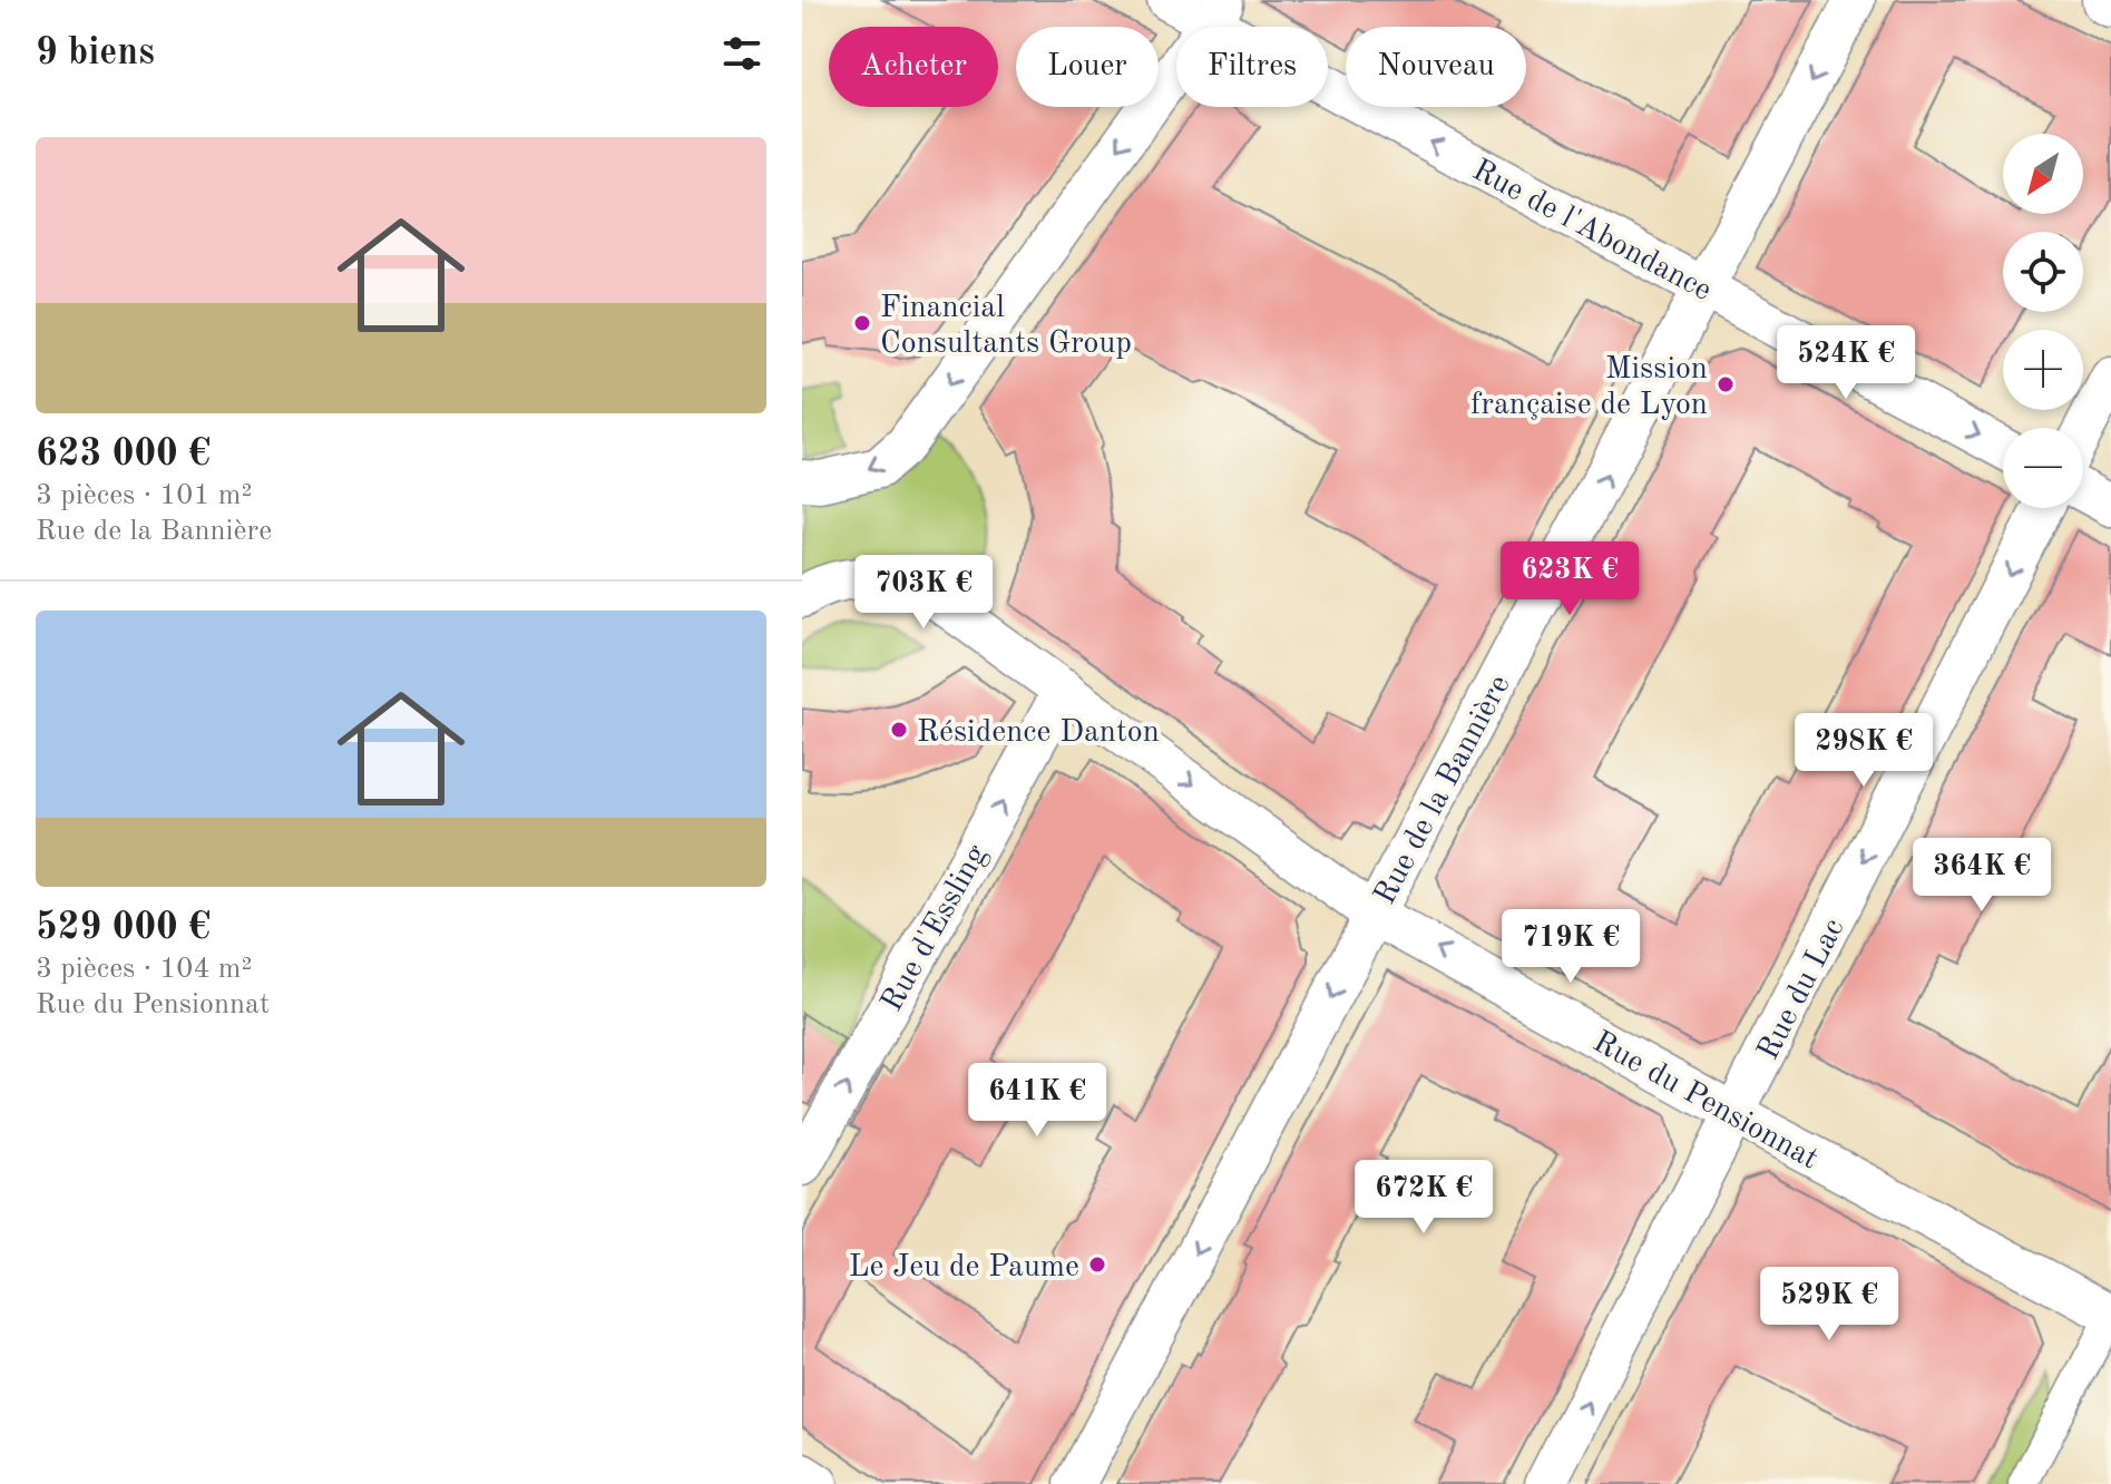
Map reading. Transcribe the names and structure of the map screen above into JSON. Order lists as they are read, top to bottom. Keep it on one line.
{"streets":{"street":["Rue de l'Abondance","Rue de la Bannière","Rue d'Essling","Rue du Lac","Rue du Pensionnat"]},"crossings":[["Rue de l'Abondance","Rue de la Bannière"],["Rue de la Bannière","Rue du Pensionnat"],["Rue d'Essling","Rue du Pensionnat"],["Rue du Lac","Rue du Pensionnat"]],"one_way":["Rue d'Essling"],"places":["Financial Consultants Group","Mission française de Lyon","Résidence Danton","Le Jeu de Paume"],"north":"bottom left","page":{"heading":"9 biens","chip":["Acheter","Louer","Filtres","Nouveau"],"list":[{"name":"623 000 €","note":"3 pièces · 101 m² · Rue de la Bannière"},{"name":"529 000 €","note":"3 pièces · 104 m² · Rue du Pensionnat"}],"map_buttons":["+","−"],"price":["524K €","623K €","703K €","298K €","364K €","719K €","641K €","672K €","529K €"]}}
